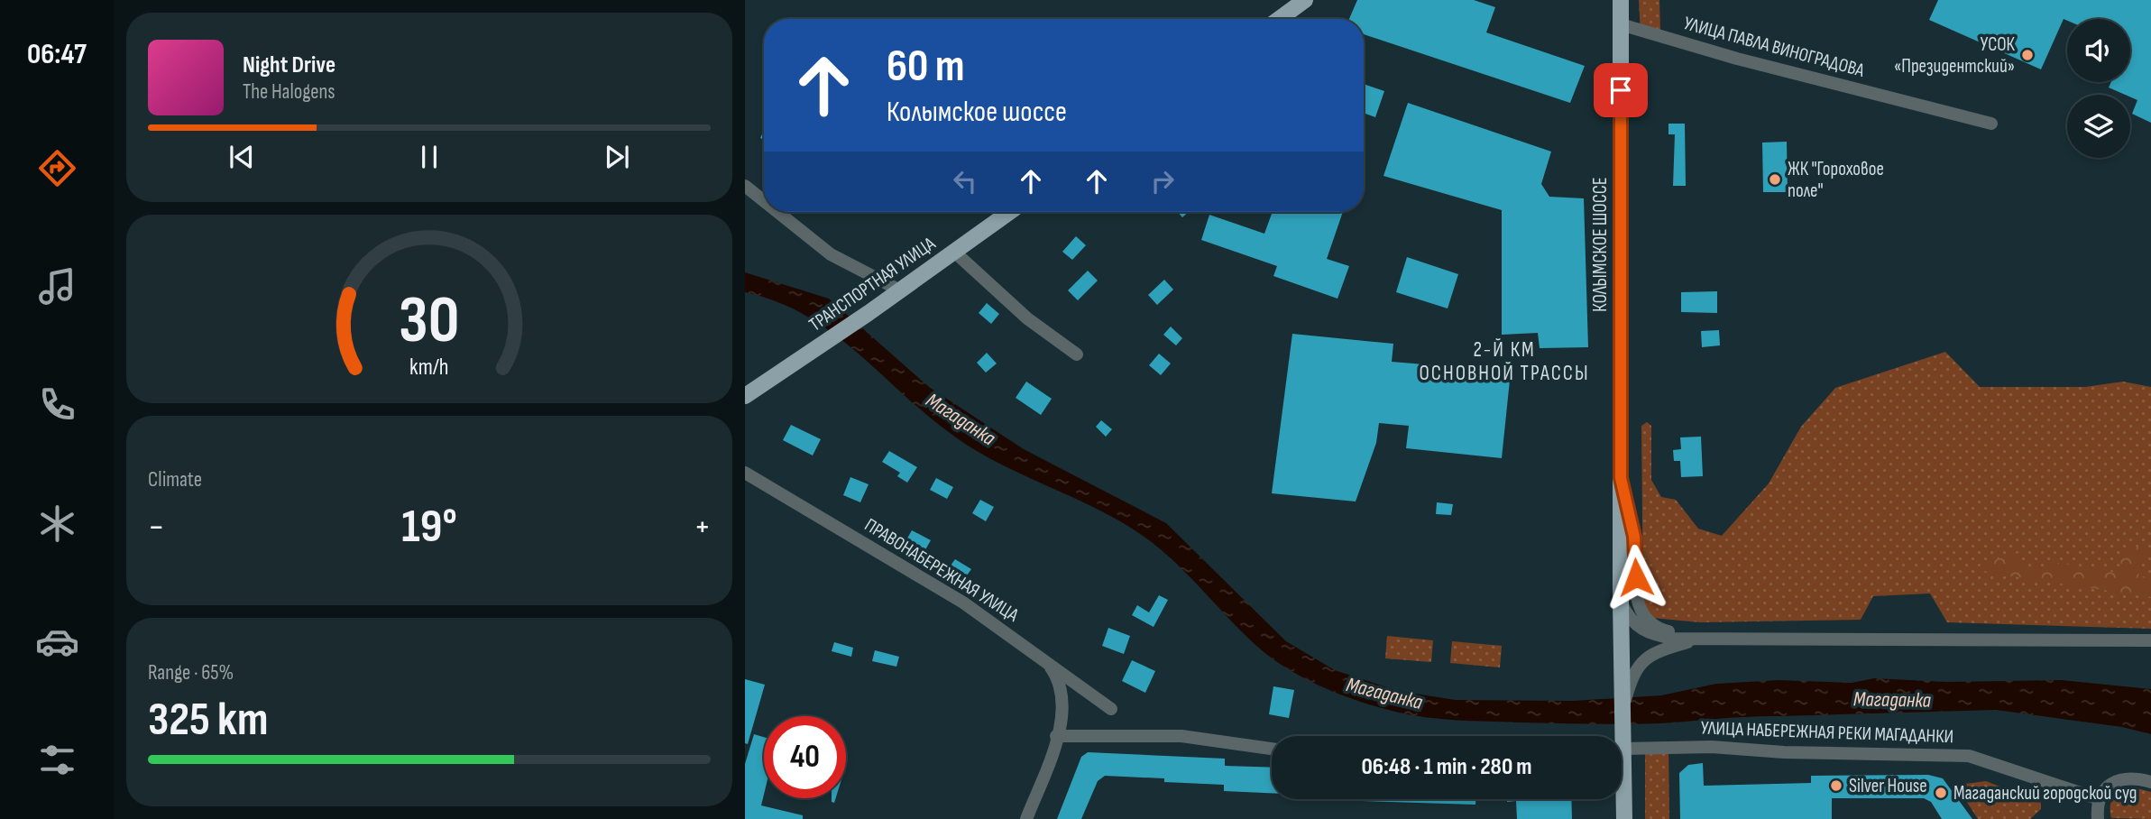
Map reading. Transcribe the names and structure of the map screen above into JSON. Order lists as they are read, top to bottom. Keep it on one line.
{"streets":{"main road":["КОЛЫМСКОЕ ШОССЕ","ТРАНСПОРТНАЯ УЛИЦА"],"street":["УЛИЦА ПАВЛА ВИНОГРАДОВА","ПРАВОНАБЕРЕЖНАЯ УЛИЦА","УЛИЦА НАБЕРЕЖНАЯ РЕКИ МАГАДАНКИ"]},"crossings":[["УЛИЦА ПАВЛА ВИНОГРАДОВА","КОЛЫМСКОЕ ШОССЕ"],["КОЛЫМСКОЕ ШОССЕ","УЛИЦА НАБЕРЕЖНАЯ РЕКИ МАГАДАНКИ"]],"districts":["2-Й КМ ОСНОВНОЙ ТРАССЫ"],"water":["Магаданка"],"places":["УСОК «Президентский»","ЖК \"Гороховое поле\"","Silver House","Магаданский городской суд"],"page":{"tabs":"06:47","turn":["60 m","Колымское шоссе"],"song":["Night Drive","The Halogens"],"tile":["Climate",["Range · 65%","325 km"]],"heat":["−","19°","+"],"limit":"40","trip":"06:48 · 1 min · 280 m","gauge":["30","km/h"]}}
